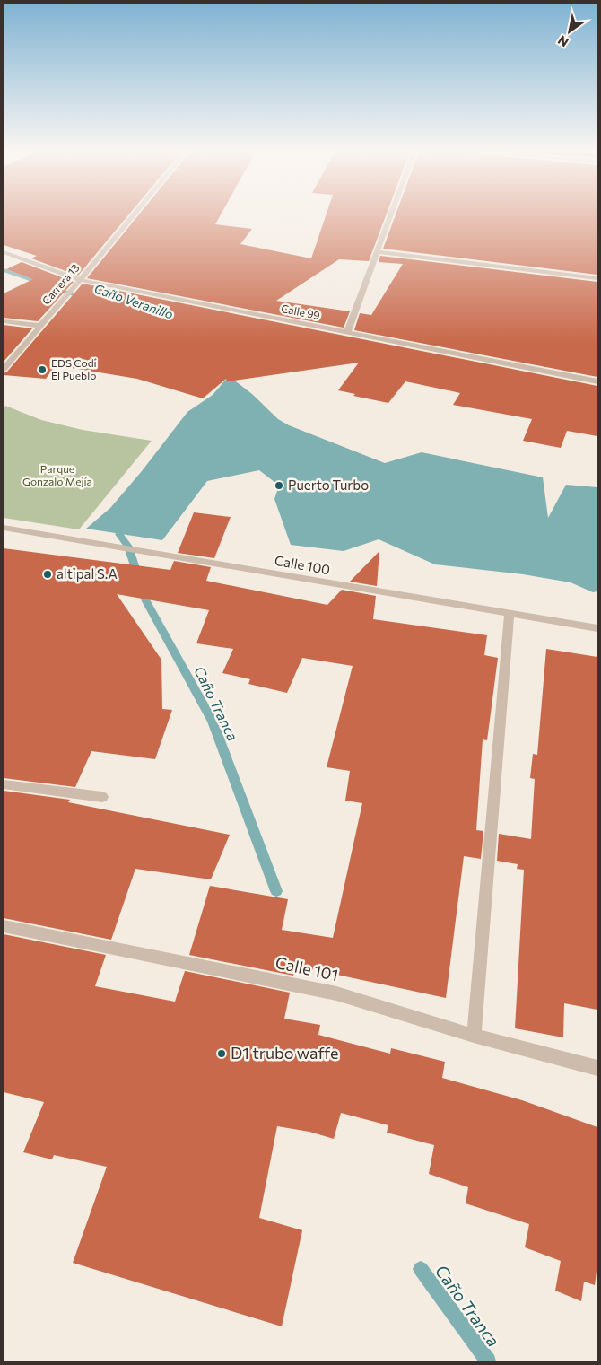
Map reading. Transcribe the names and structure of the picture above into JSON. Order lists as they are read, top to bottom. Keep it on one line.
{"streets":{"street":["Carrera 13","Calle 99","Calle 100","Calle 101"]},"crossings":[["Carrera 13","Calle 99"]],"water":["Caño Veranillo","Caño Tranca"],"parks":["Parque Gonzalo Mejía"],"places":["EDS Codi El Pueblo","Puerto Turbo","altipal S.A","D1 trubo waffe"],"north":"bottom left"}
